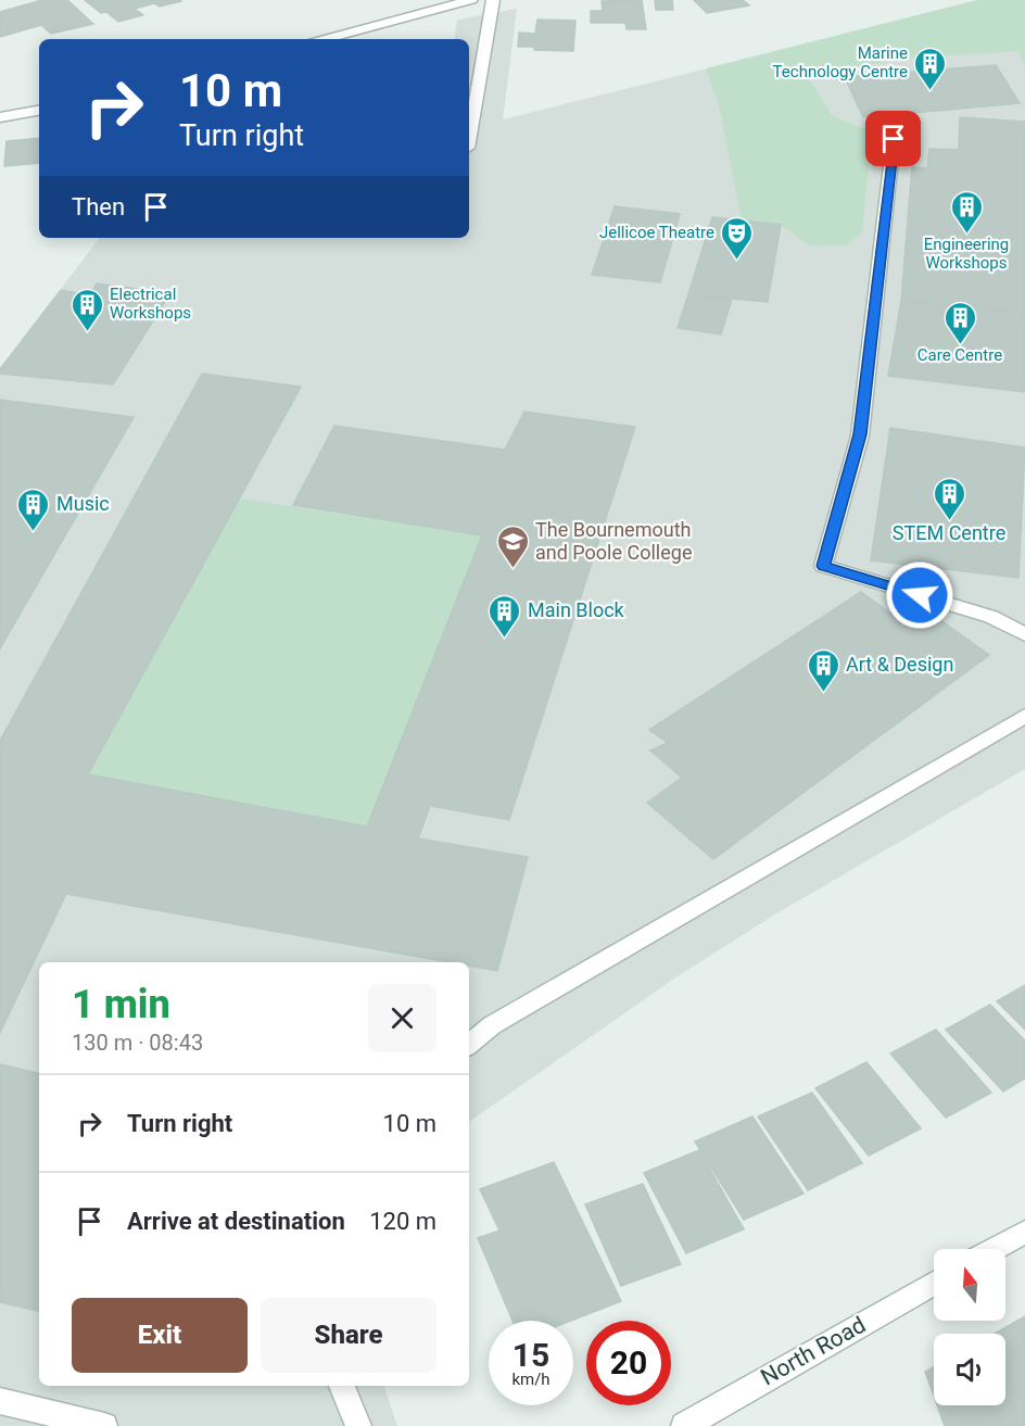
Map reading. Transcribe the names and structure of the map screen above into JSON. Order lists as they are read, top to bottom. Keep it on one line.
{"streets":{"street":["North Road"]},"places":{"building":["Marine Technology Centre","Engineering Workshops","Electrical Workshops","Care Centre","STEM Centre","Music","Main Block","Art & Design"],"theatre":["Jellicoe Theatre"],"school or university":["The Bournemouth and Poole College"]},"north":"top","page":{"turn":["10 m","Turn right"],"then":"Then","heading":["1 min","130 m · 08:43"],"list":[{"name":"Turn right","value":"10 m"},{"name":"Arrive at destination","value":"120 m"}],"buttons":["Exit","Share"],"speed":"15 km/h","limit":"20"}}
